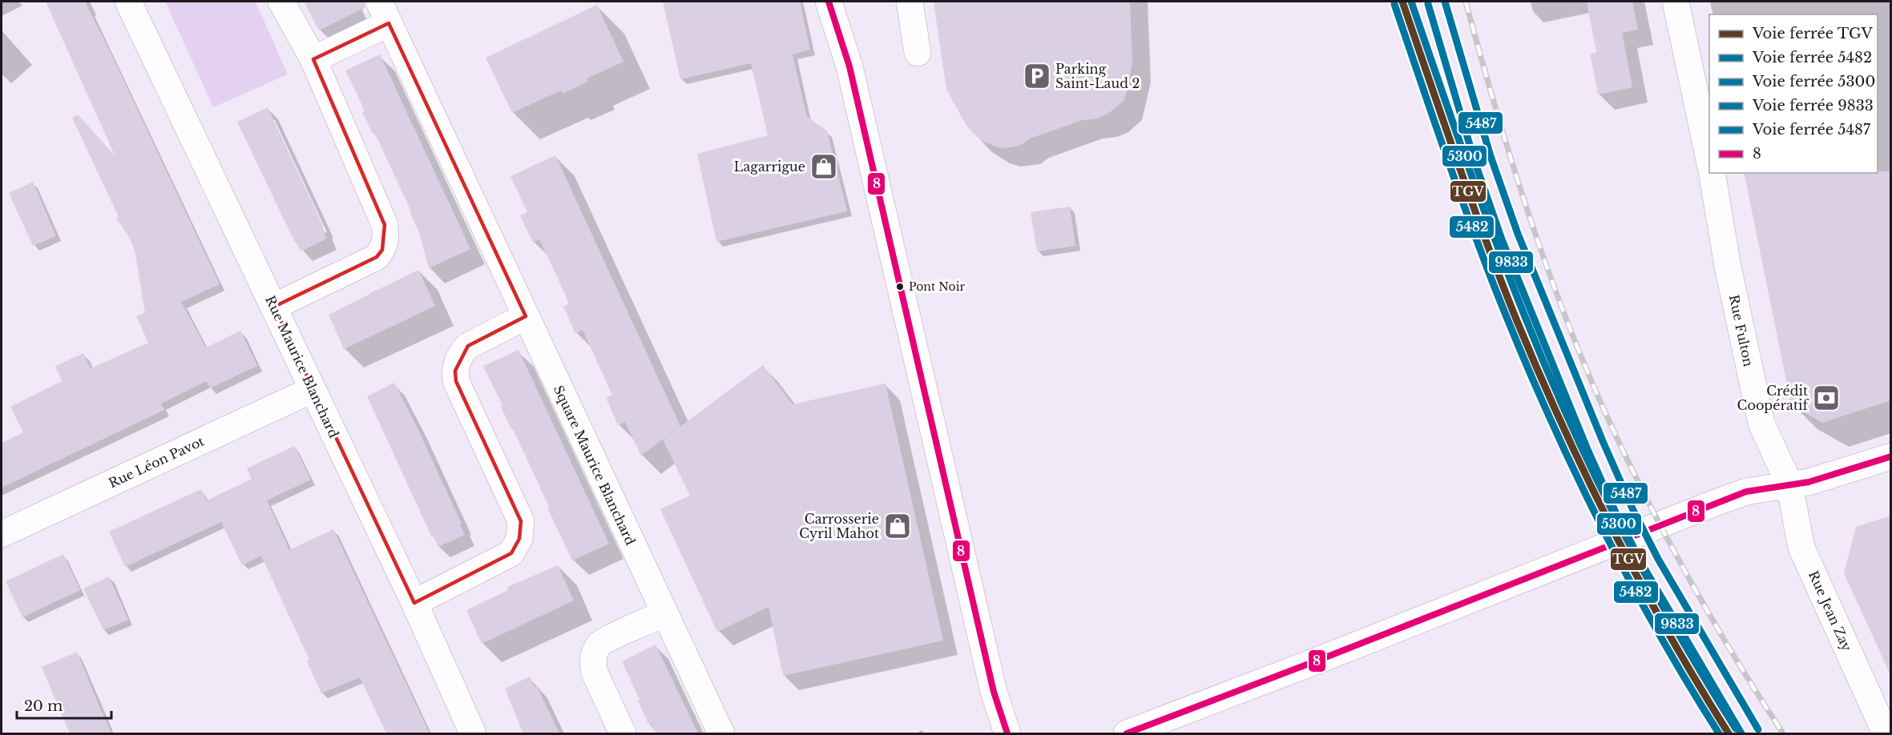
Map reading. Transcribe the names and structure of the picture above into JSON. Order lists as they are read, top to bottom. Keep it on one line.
{"streets":{"street":["Rue Fulton","Rue Maurice Blanchard","Rue Léon Pavot","Square Maurice Blanchard","Rue Jean Zay"]},"crossings":[["Rue Fulton","Rue Jean Zay"],["Rue Maurice Blanchard","Rue Léon Pavot"]],"places":{"parking":["Parking Saint-Laud 2"],"shop":["Lagarrigue","Carrosserie Cyril Mahot"],"other":["Pont Noir"],"bank":["Crédit Coopératif"]},"lines":["rail line TGV","rail line 5300","rail line 5487","transit line 8","rail line 5482","rail line 9833"],"legend":["Voie ferrée TGV","Voie ferrée 5482","Voie ferrée 5300","Voie ferrée 9833","Voie ferrée 5487","8"],"scale_bar":"20 m"}
